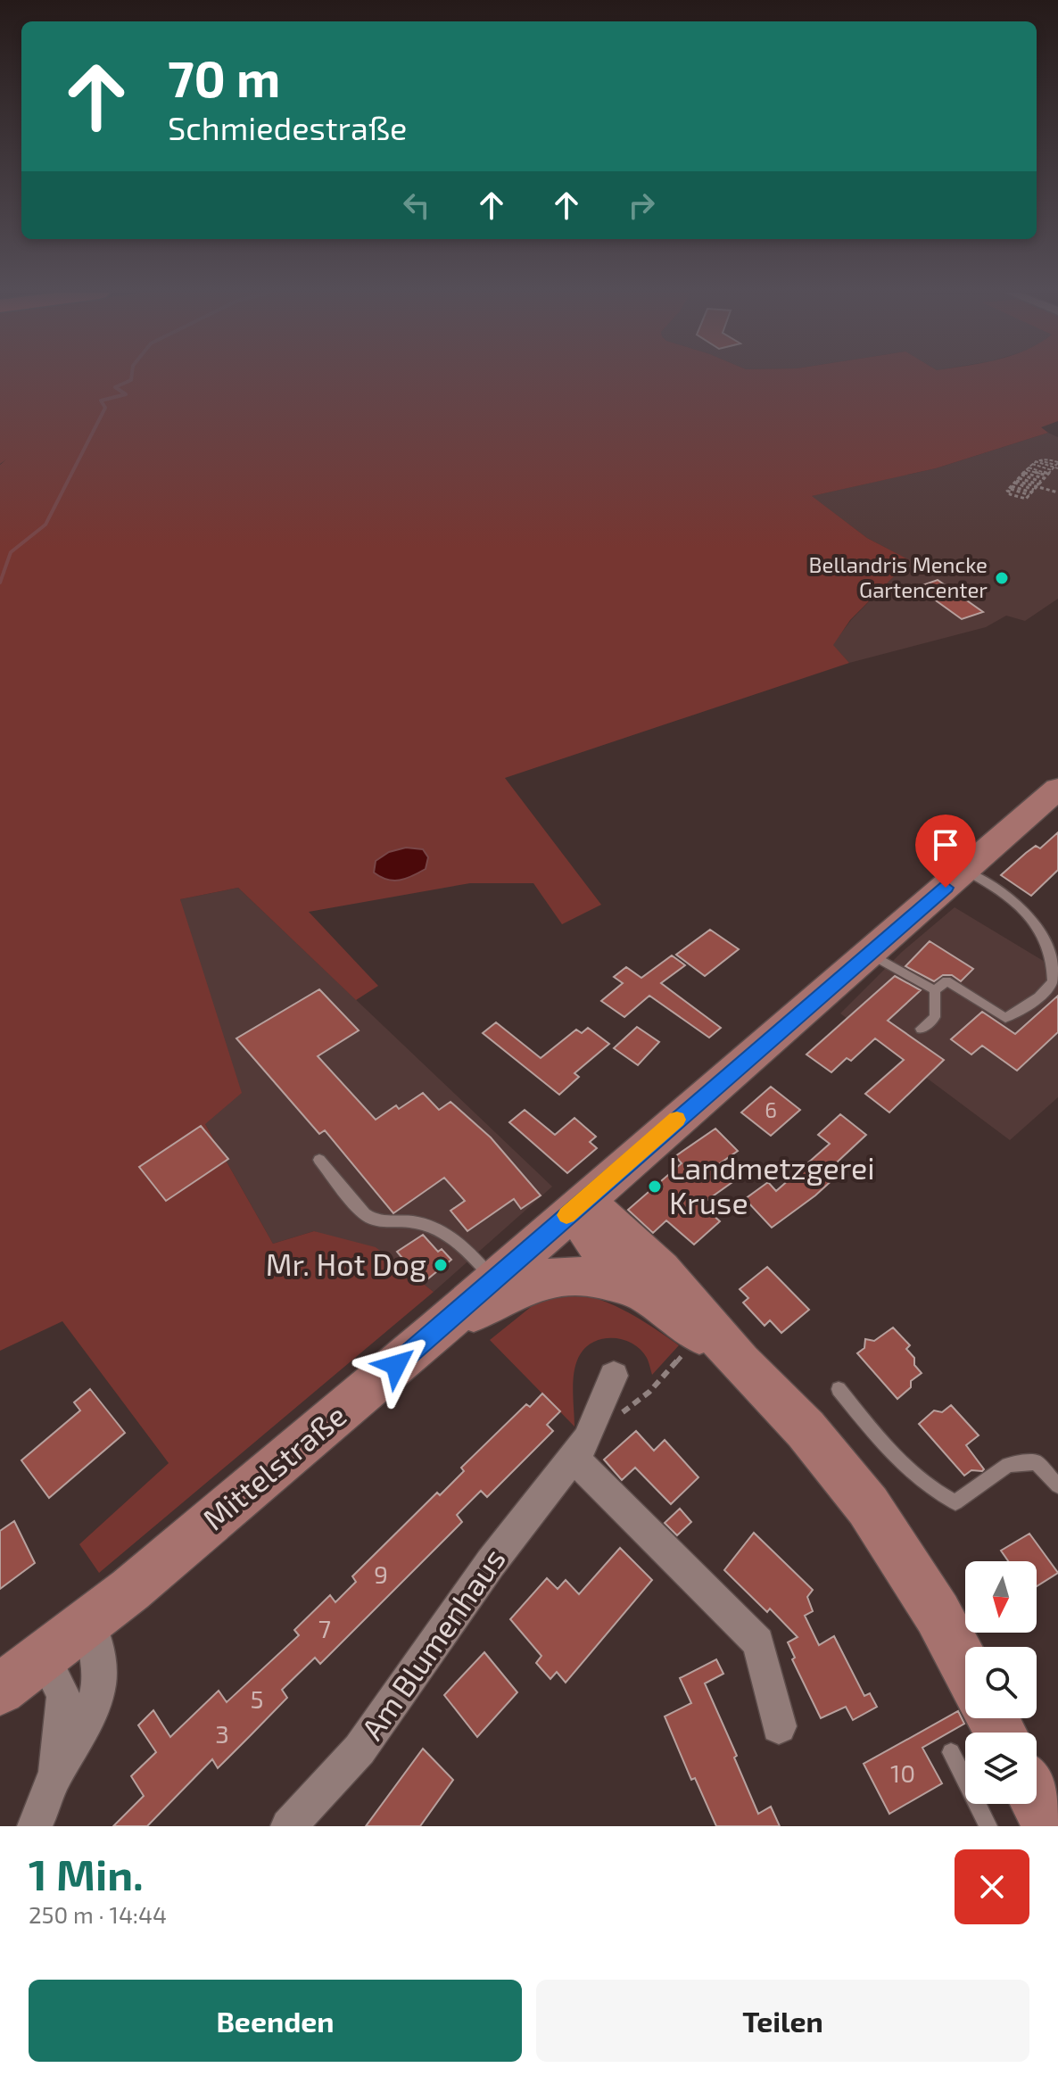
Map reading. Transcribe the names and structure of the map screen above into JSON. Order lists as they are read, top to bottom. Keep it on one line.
{"streets":{"main road":["Mittelstraße"],"street":["Am Blumenhaus"]},"places":["Bellandris Mencke Gartencenter","Landmetzgerei Kruse","Mr. Hot Dog"],"house_numbers":["6","9","7","5","3","10"],"north":"bottom","page":{"turn":["70 m","Schmiedestraße"],"heading":["1 Min.","250 m · 14:44"],"buttons":["Beenden","Teilen"]}}
